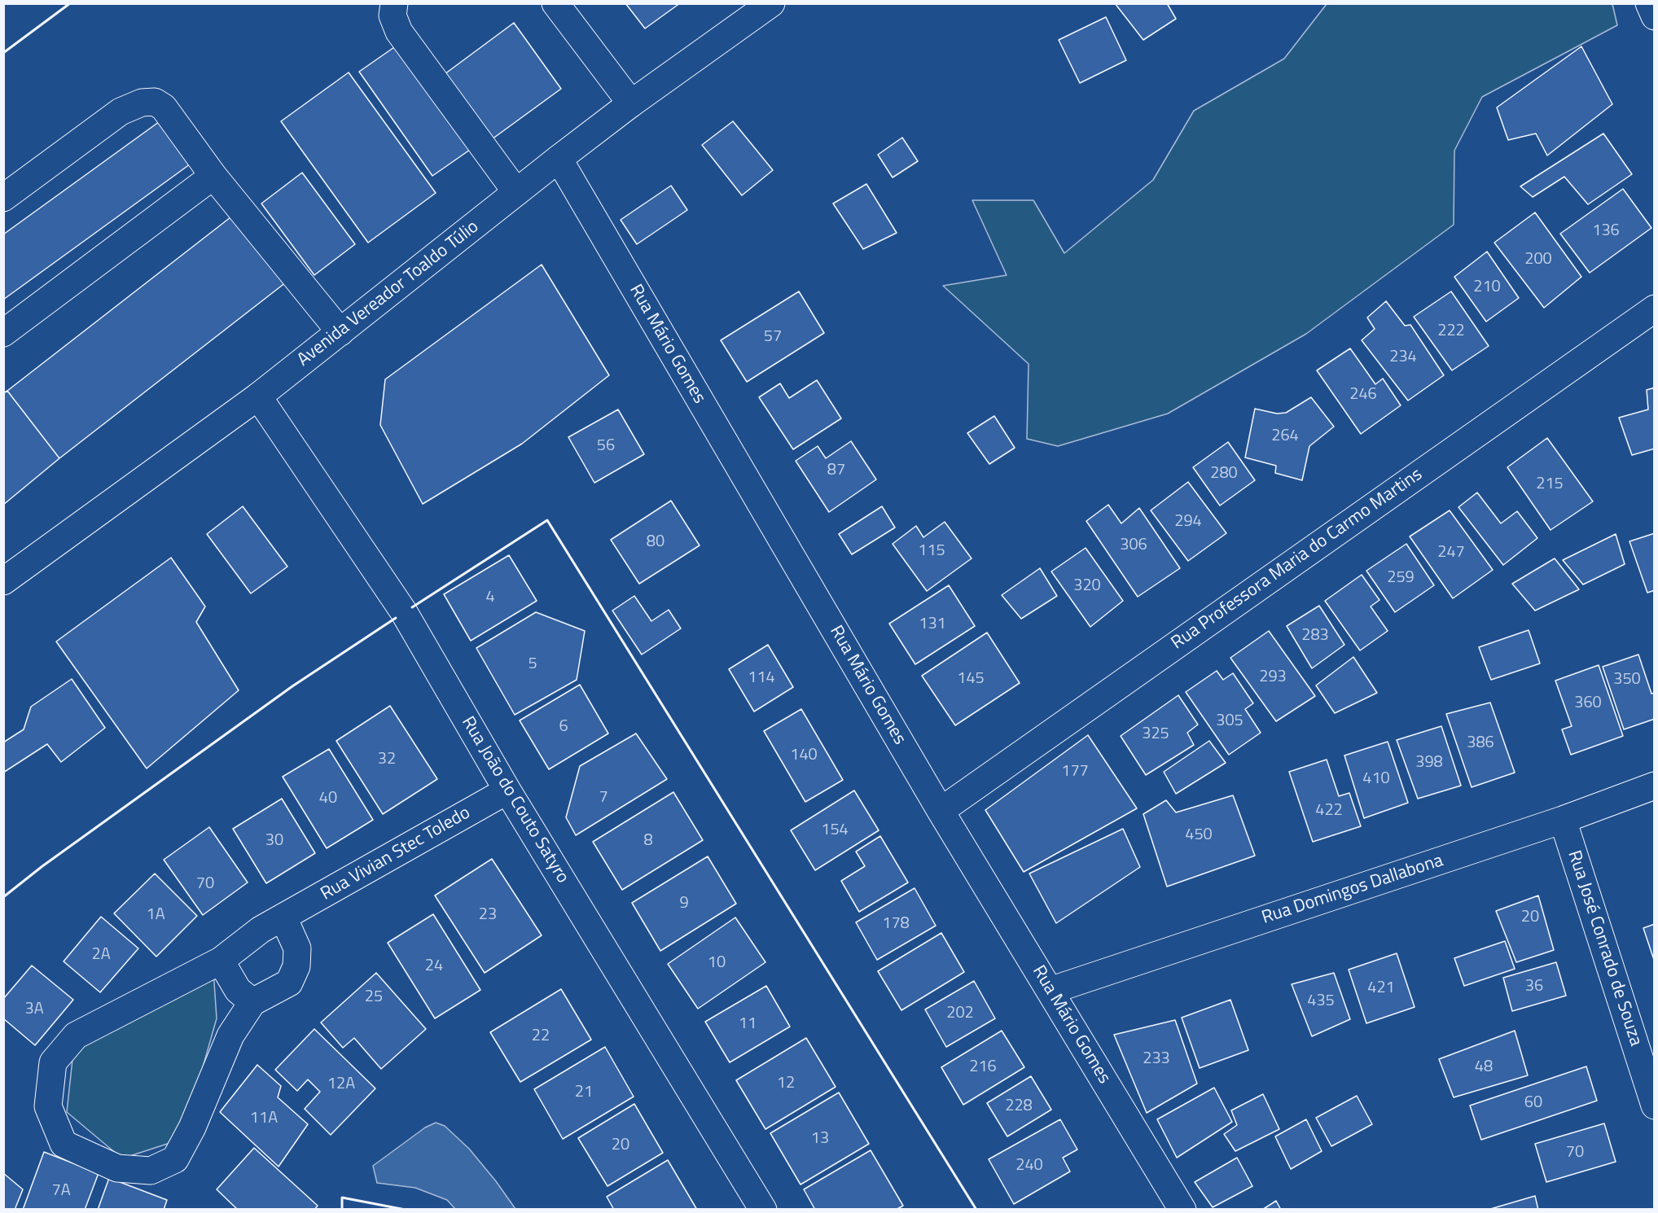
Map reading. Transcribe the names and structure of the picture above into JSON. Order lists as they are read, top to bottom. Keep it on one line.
{"streets":{"street":["Avenida Vereador Toaldo Túlio","Rua Mário Gomes","Rua Professora Maria do Carmo Martins","Rua João do Couto Satyro","Rua Vivian Stec Toledo","Rua Domingos Dallabona","Rua José Conrado de Souza"]},"crossings":[["Avenida Vereador Toaldo Túlio","Rua Mário Gomes"],["Avenida Vereador Toaldo Túlio","Rua João do Couto Satyro"],["Rua Mário Gomes","Rua Professora Maria do Carmo Martins"],["Rua Mário Gomes","Rua Domingos Dallabona"],["Rua João do Couto Satyro","Rua Vivian Stec Toledo"],["Rua Domingos Dallabona","Rua José Conrado de Souza"]],"house_numbers":["136","200","210","222","57","234","246","264","56","87","280","215","294","80","306","115","247","259","320","4","131","283","5","293","114","145","350","360","305","6","325","386","140","32","398","177","410","7","40","422","154","450","30","8","70","9","1A","23","20","178","2A","10","24","36","421","25","435","3A","202","11","22","233","216","48","12","12A","21","60","228","11A","13","20","70","240","7A"]}
